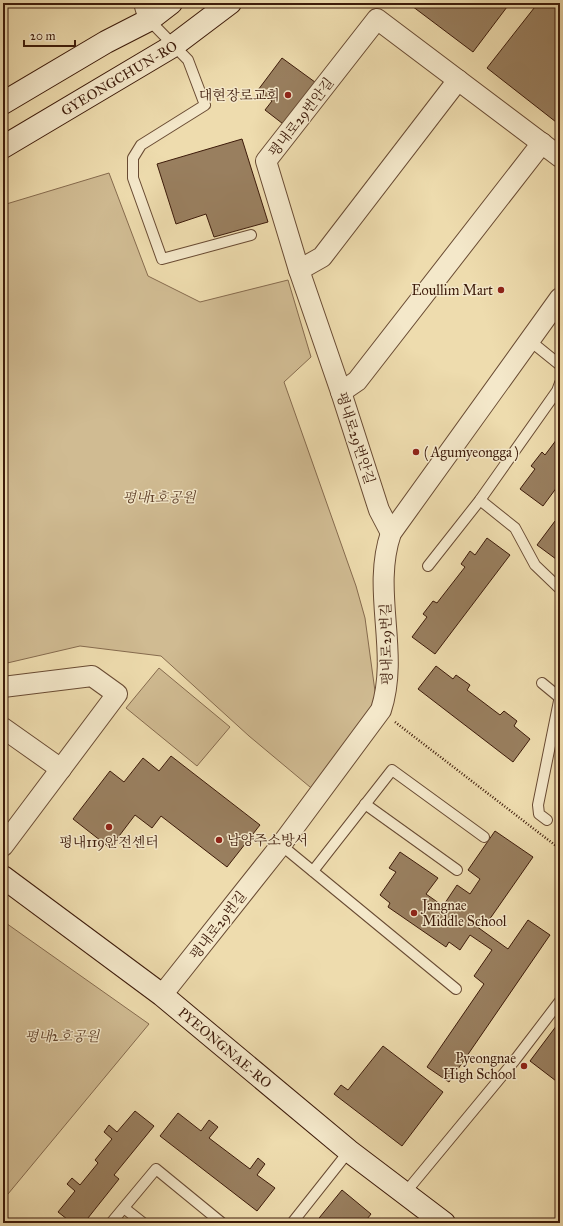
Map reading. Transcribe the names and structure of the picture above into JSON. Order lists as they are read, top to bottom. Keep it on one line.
{"streets":{"street":["GYEONGCHUN-RO","평내로29번안길","평내로29번길","PYEONGNAE-RO"]},"crossings":[["평내로29번안길","평내로29번길"],["평내로29번길","PYEONGNAE-RO"]],"parks":["평내1호공원","평내2호공원"],"places":["대현장로교회","Eoullim Mart","( Agumyeongga )","평내119안전센터","남양주소방서","Jangnae Middle School","Pyeongnae High School"],"scale_bar":"20 m"}
